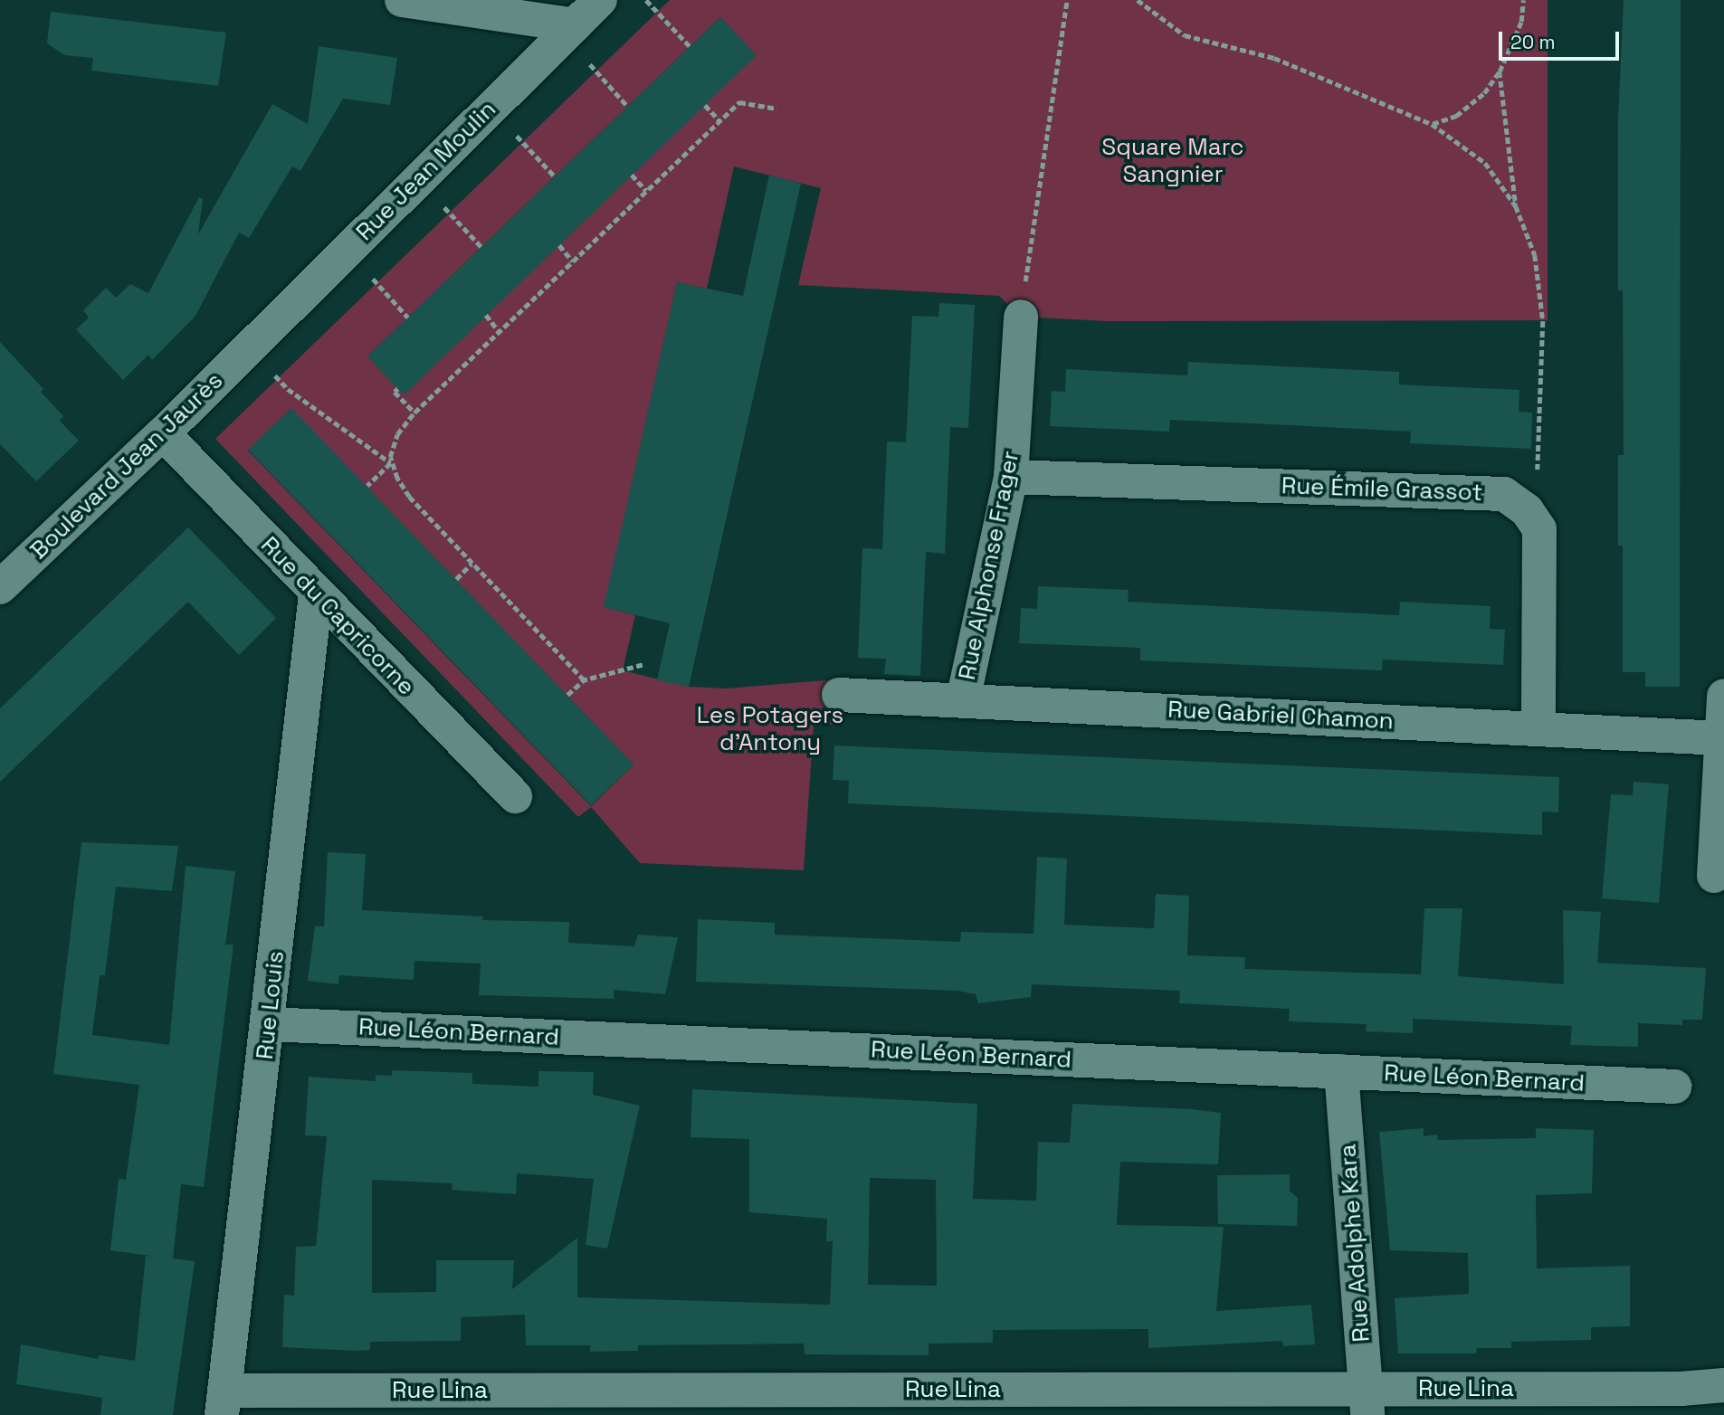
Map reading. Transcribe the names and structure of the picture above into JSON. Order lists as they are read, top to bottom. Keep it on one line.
{"streets":{"street":["Rue Jean Moulin","Boulevard Jean Jaurès","Rue Émile Grassot","Rue Alphonse Frager","Rue du Capricorne","Rue Gabriel Chamon","Rue Louis","Rue Léon Bernard","Rue Adolphe Kara","Rue Lina"]},"crossings":[["Rue Jean Moulin","Boulevard Jean Jaurès"],["Boulevard Jean Jaurès","Rue du Capricorne"],["Rue Émile Grassot","Rue Alphonse Frager"],["Rue Alphonse Frager","Rue Gabriel Chamon"],["Rue du Capricorne","Rue Louis"],["Rue Louis","Rue Léon Bernard"],["Rue Louis","Rue Lina"],["Rue Léon Bernard","Rue Adolphe Kara"],["Rue Adolphe Kara","Rue Lina"]],"parks":["Square Marc Sangnier","Les Potagers d'Antony"],"scale_bar":"20 m"}
